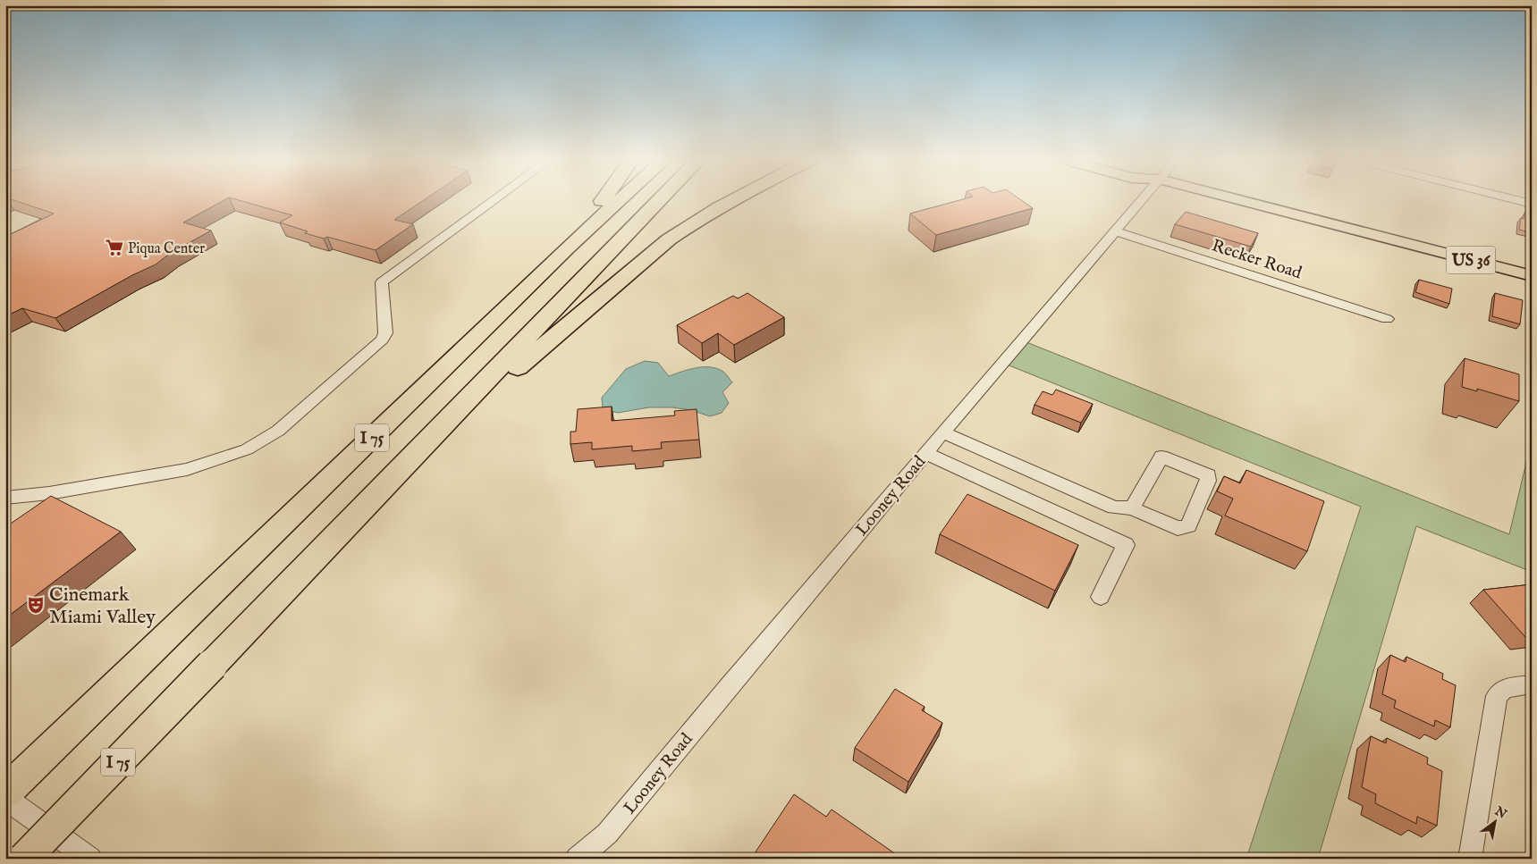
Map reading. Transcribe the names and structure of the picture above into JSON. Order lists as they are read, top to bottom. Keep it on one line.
{"streets":{"highway":["I 75"],"main road":["US 36"],"street":["Recker Road","Looney Road"]},"crossings":[["Recker Road","Looney Road"]],"places":{"supermarket":["Piqua Center"],"theatre":["Cinemark Miami Valley"]},"north":"top right"}
